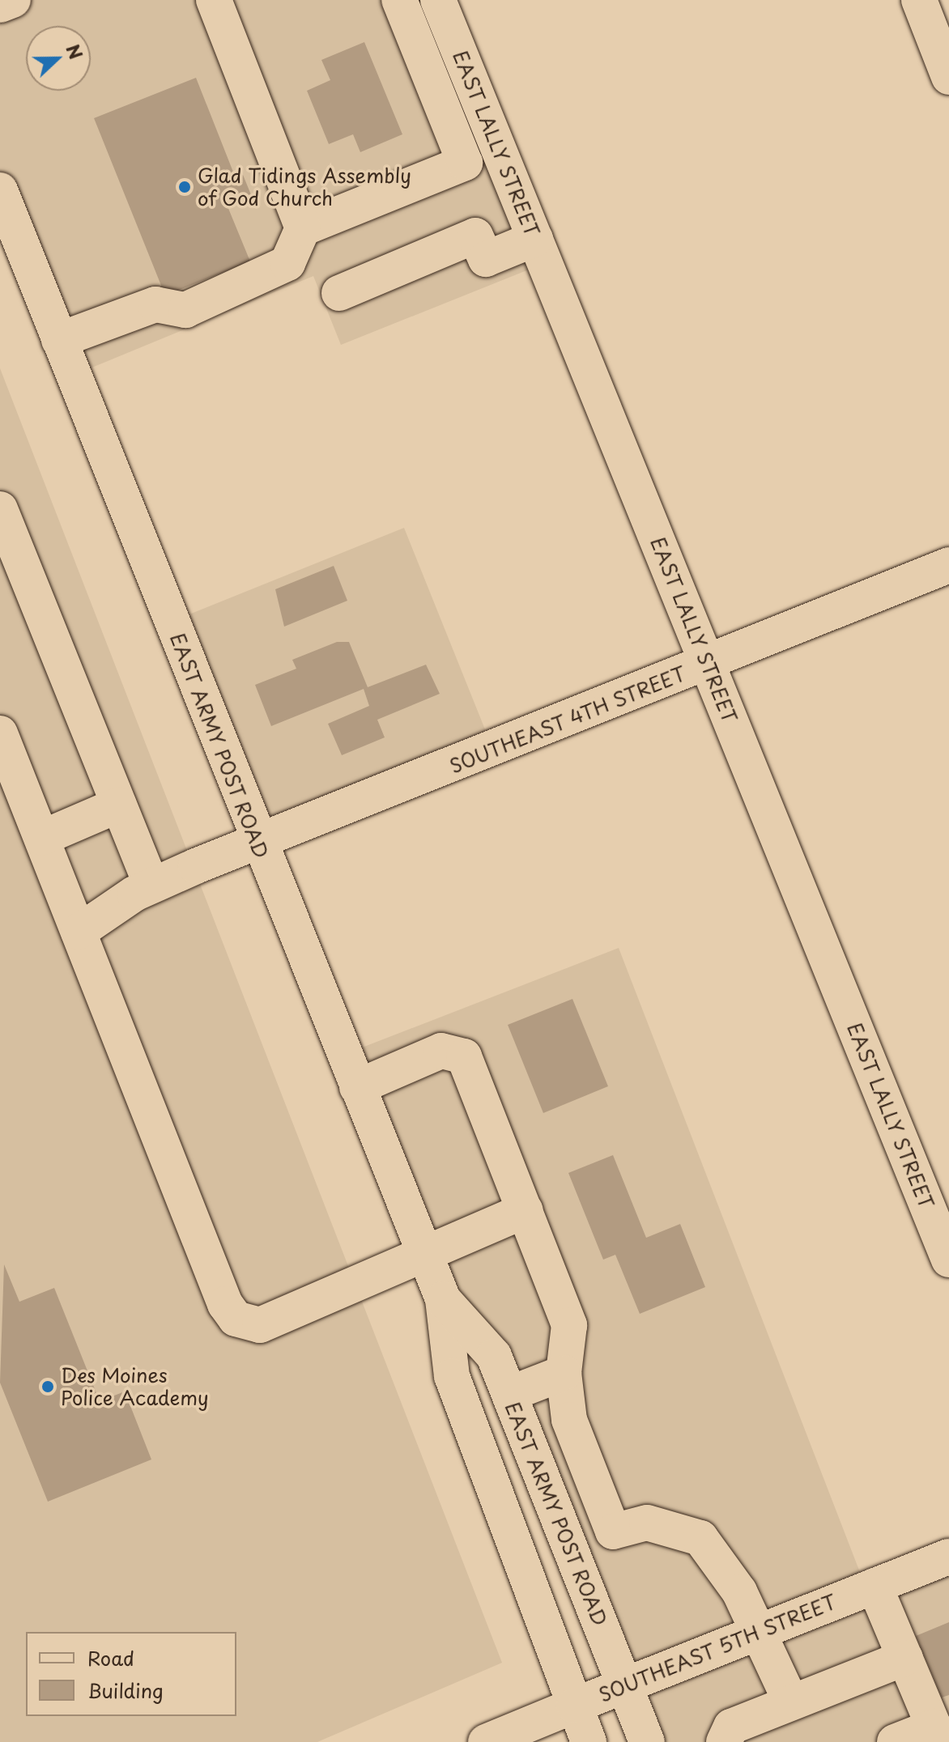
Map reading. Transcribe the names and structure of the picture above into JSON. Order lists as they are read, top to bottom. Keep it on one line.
{"streets":{"main road":["EAST LALLY STREET","SOUTHEAST 4TH STREET","EAST ARMY POST ROAD","SOUTHEAST 5TH STREET"]},"crossings":[["EAST LALLY STREET","SOUTHEAST 4TH STREET"],["SOUTHEAST 4TH STREET","EAST ARMY POST ROAD"],["EAST ARMY POST ROAD","SOUTHEAST 5TH STREET"]],"places":["Glad Tidings Assembly of God Church","Des Moines Police Academy"],"legend":["Road","Building"],"north":"right"}
